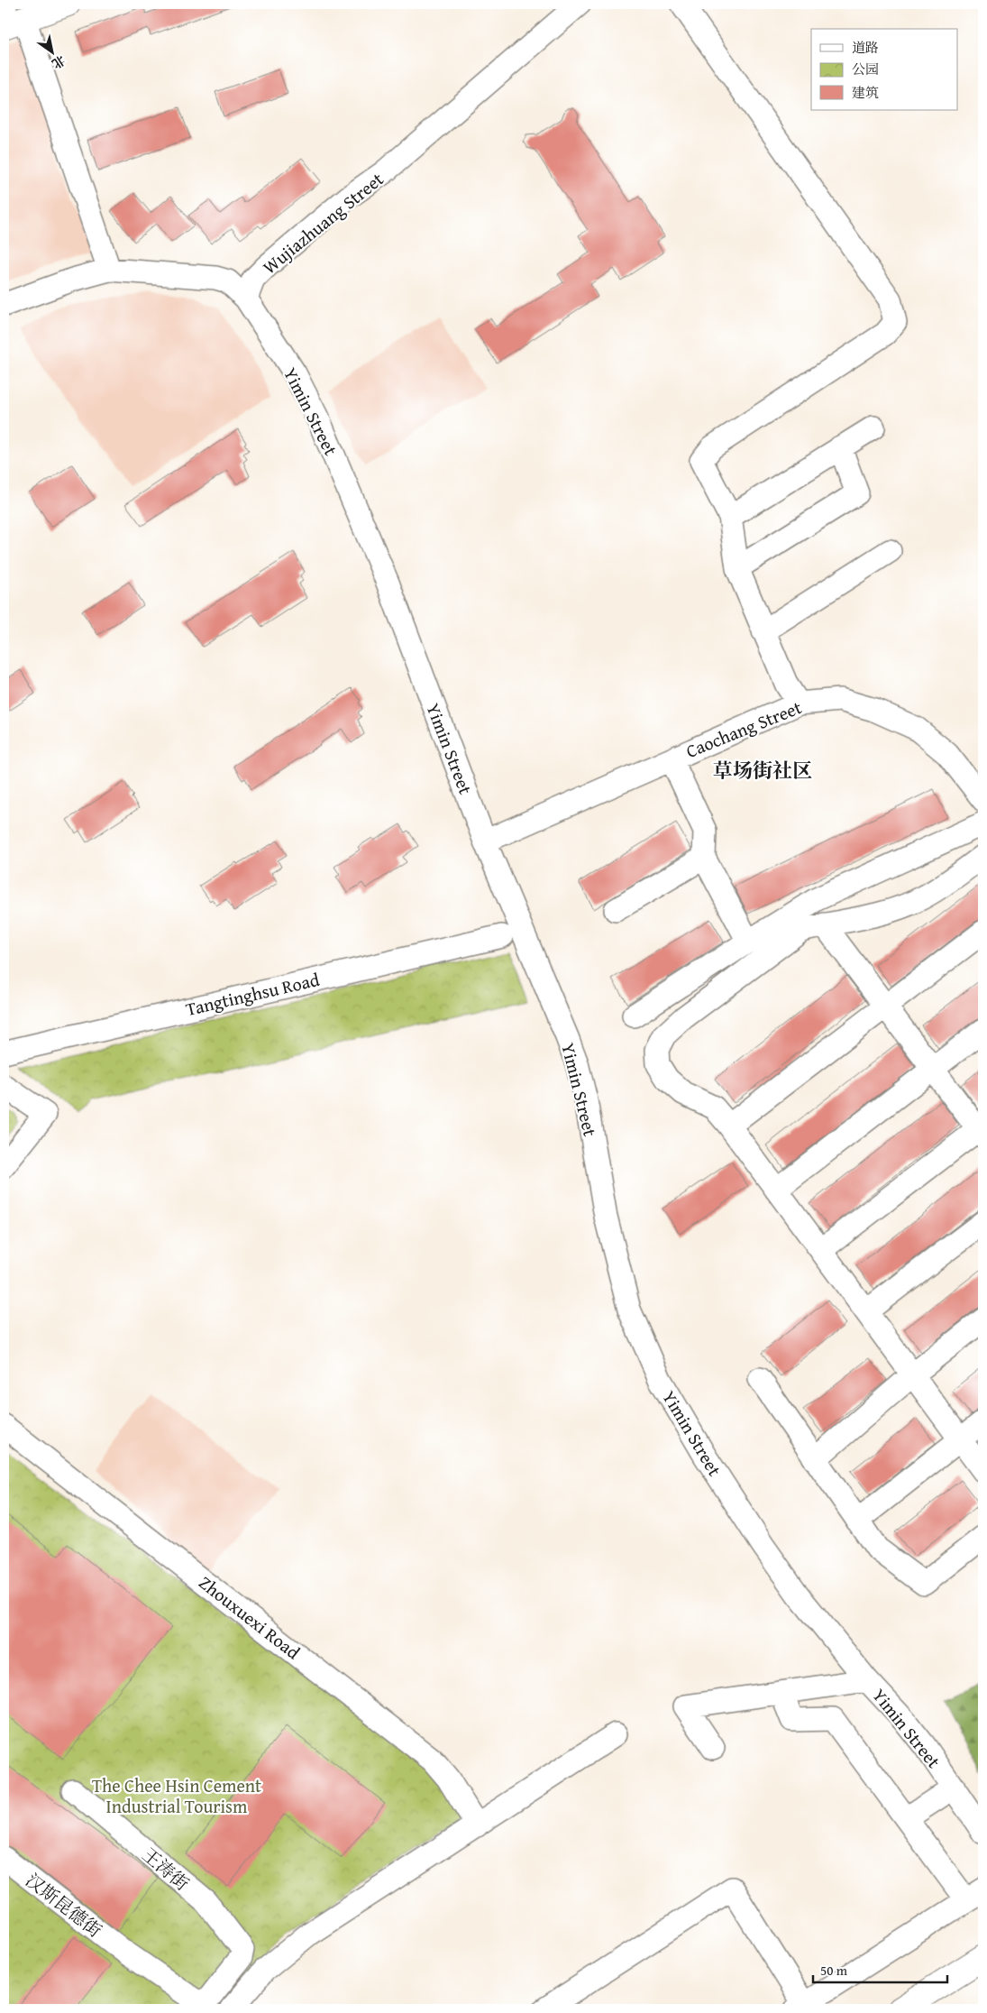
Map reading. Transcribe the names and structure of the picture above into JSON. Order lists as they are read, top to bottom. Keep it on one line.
{"streets":{"street":["Wujiazhuang Street","Yimin Street","Caochang Street","Tangtinghsu Road","Zhouxuexi Road","王涛街","汉斯昆德街"]},"crossings":[["Wujiazhuang Street","Yimin Street"],["Yimin Street","Caochang Street"],["王涛街","汉斯昆德街"]],"districts":["草场街社区"],"parks":["The Chee Hsin Cement Industrial Tourism"],"legend":["道路","公园","建筑"],"scale_bar":"50 m","north":"bottom right"}
